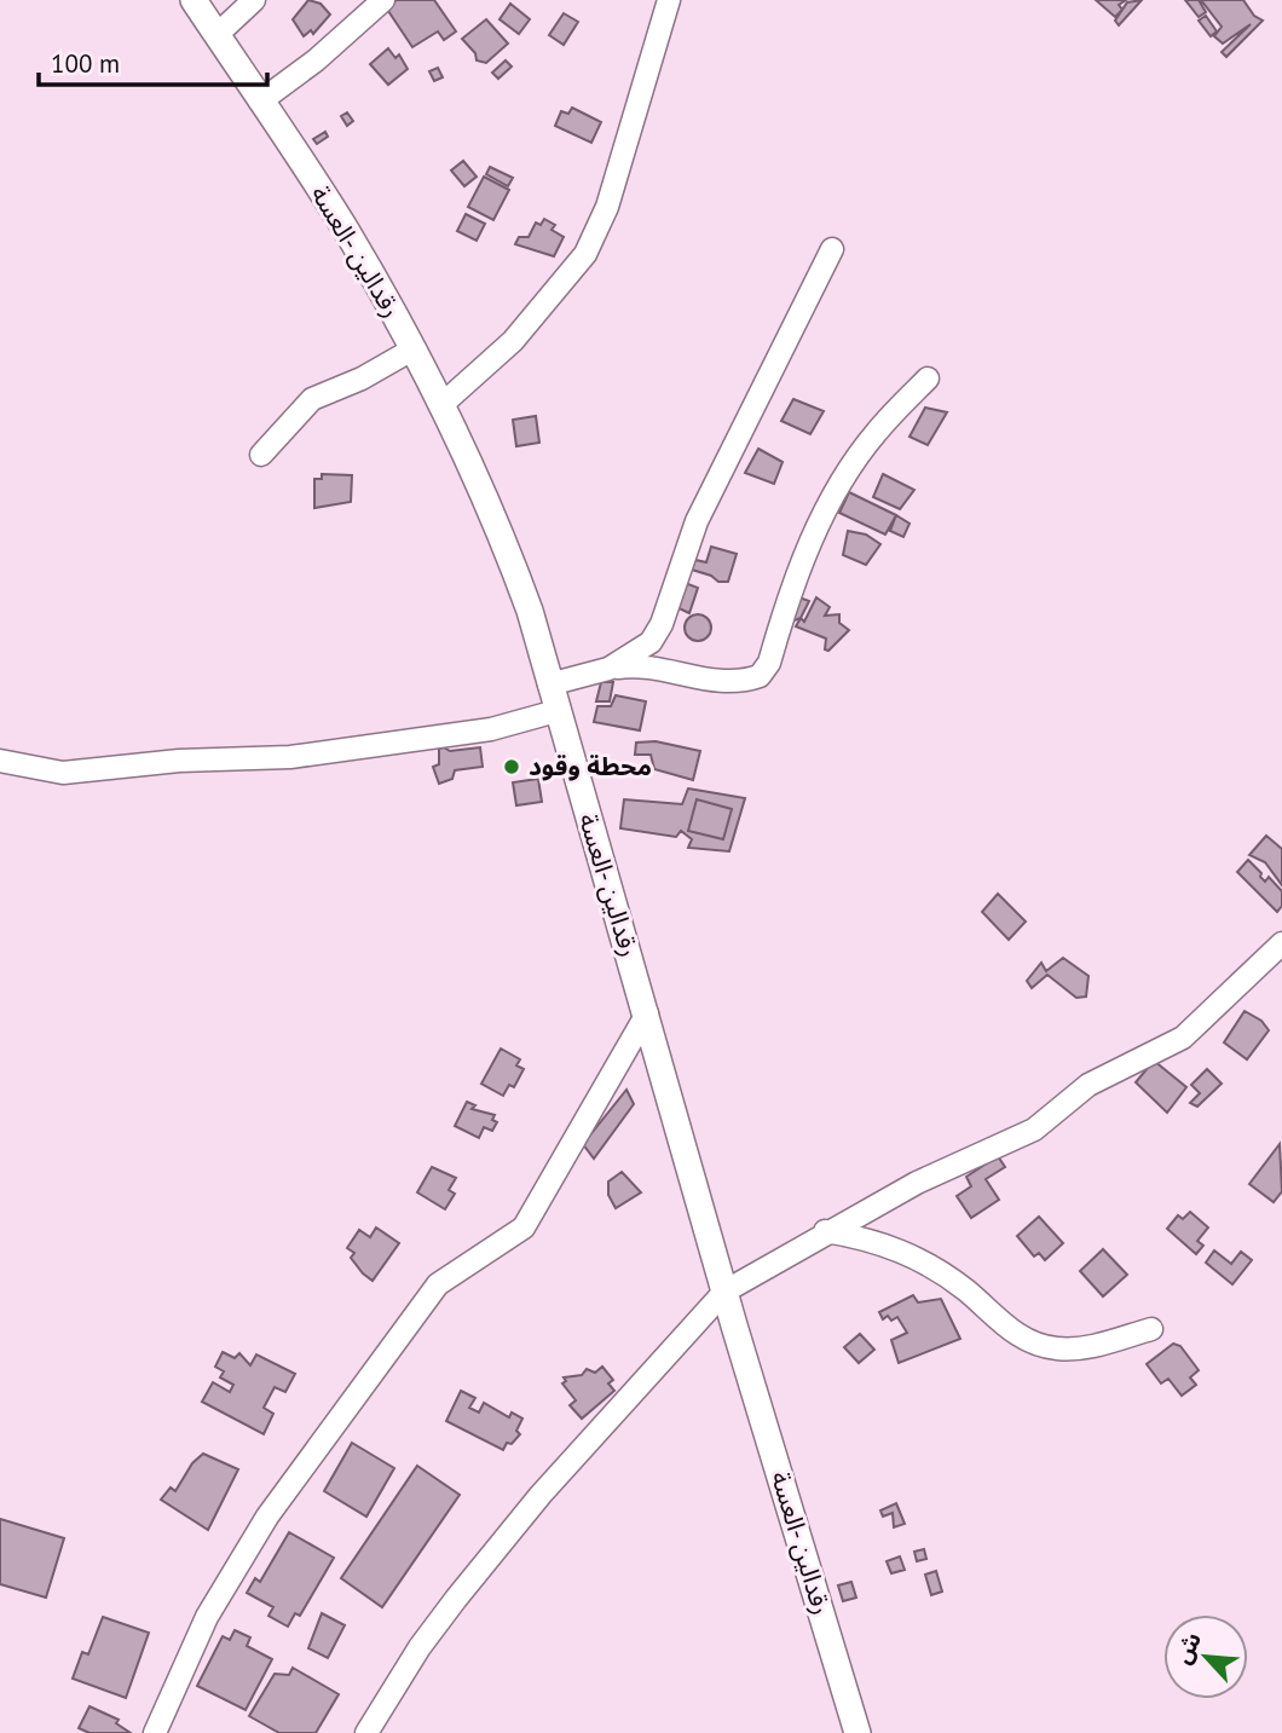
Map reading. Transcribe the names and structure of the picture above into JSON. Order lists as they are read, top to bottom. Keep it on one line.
{"streets":{"main road":["رقدالين -العسة"]},"places":["محطة وقود"],"scale_bar":"100 m","north":"top left"}
